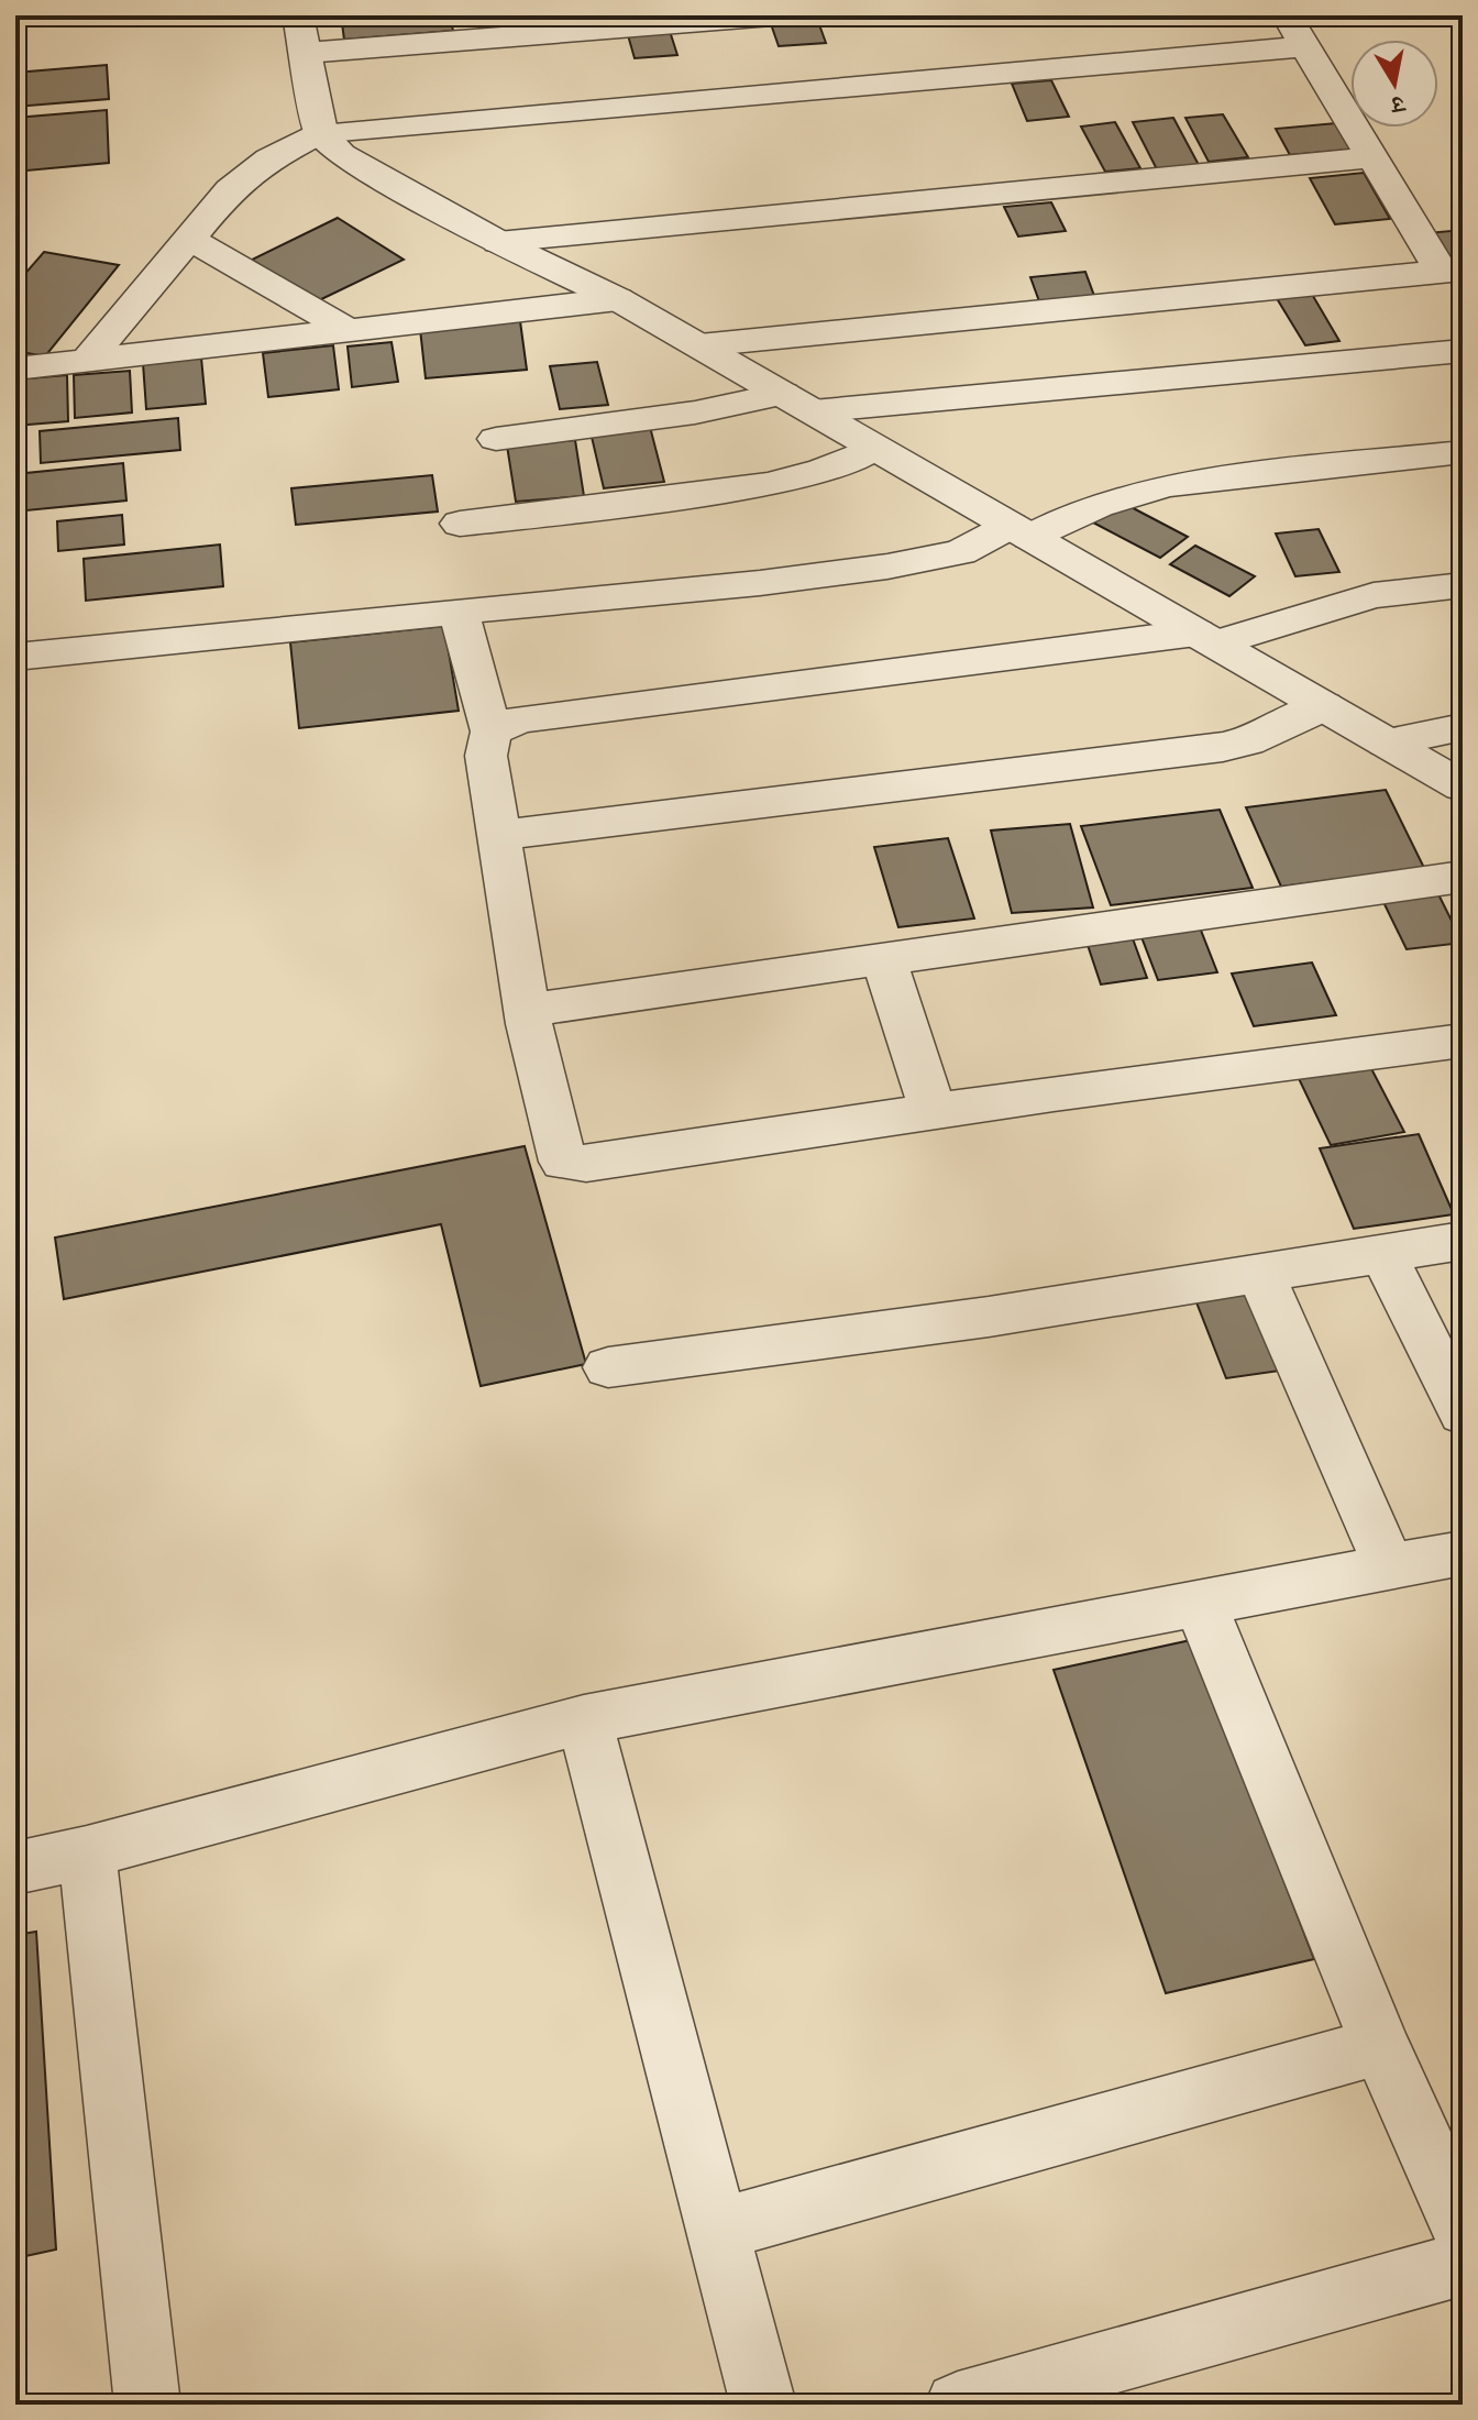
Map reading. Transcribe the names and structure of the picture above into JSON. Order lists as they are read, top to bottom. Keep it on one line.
{"north":"bottom"}
